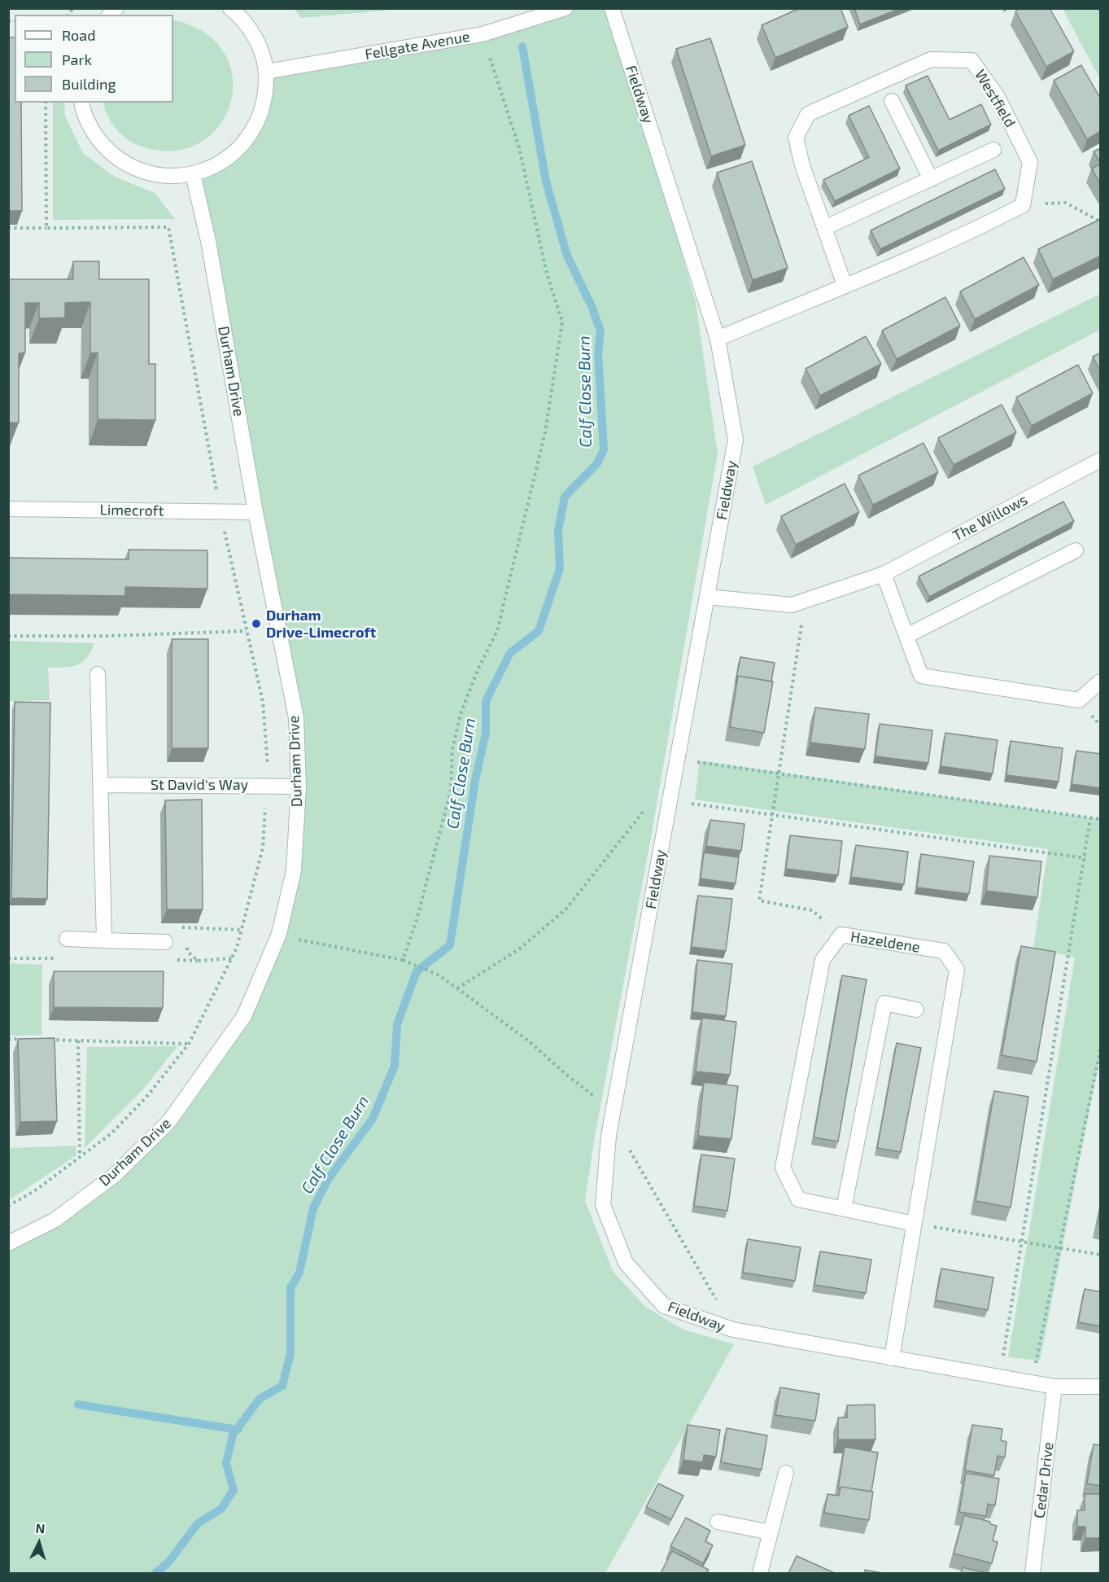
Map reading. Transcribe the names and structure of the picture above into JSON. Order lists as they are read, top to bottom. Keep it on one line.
{"streets":{"street":["Fellgate Avenue","Fieldway","Westfield","Durham Drive","Limecroft","The Willows","St David's Way","Hazeldene","Cedar Drive"]},"crossings":[["Fieldway","The Willows"],["Fieldway","Hazeldene"],["Fieldway","Cedar Drive"],["Durham Drive","Limecroft"],["Durham Drive","St David's Way"]],"water":["Calf Close Burn"],"places":["Durham Drive-Limecroft"],"legend":["Road","Park","Building"],"north":"top"}
